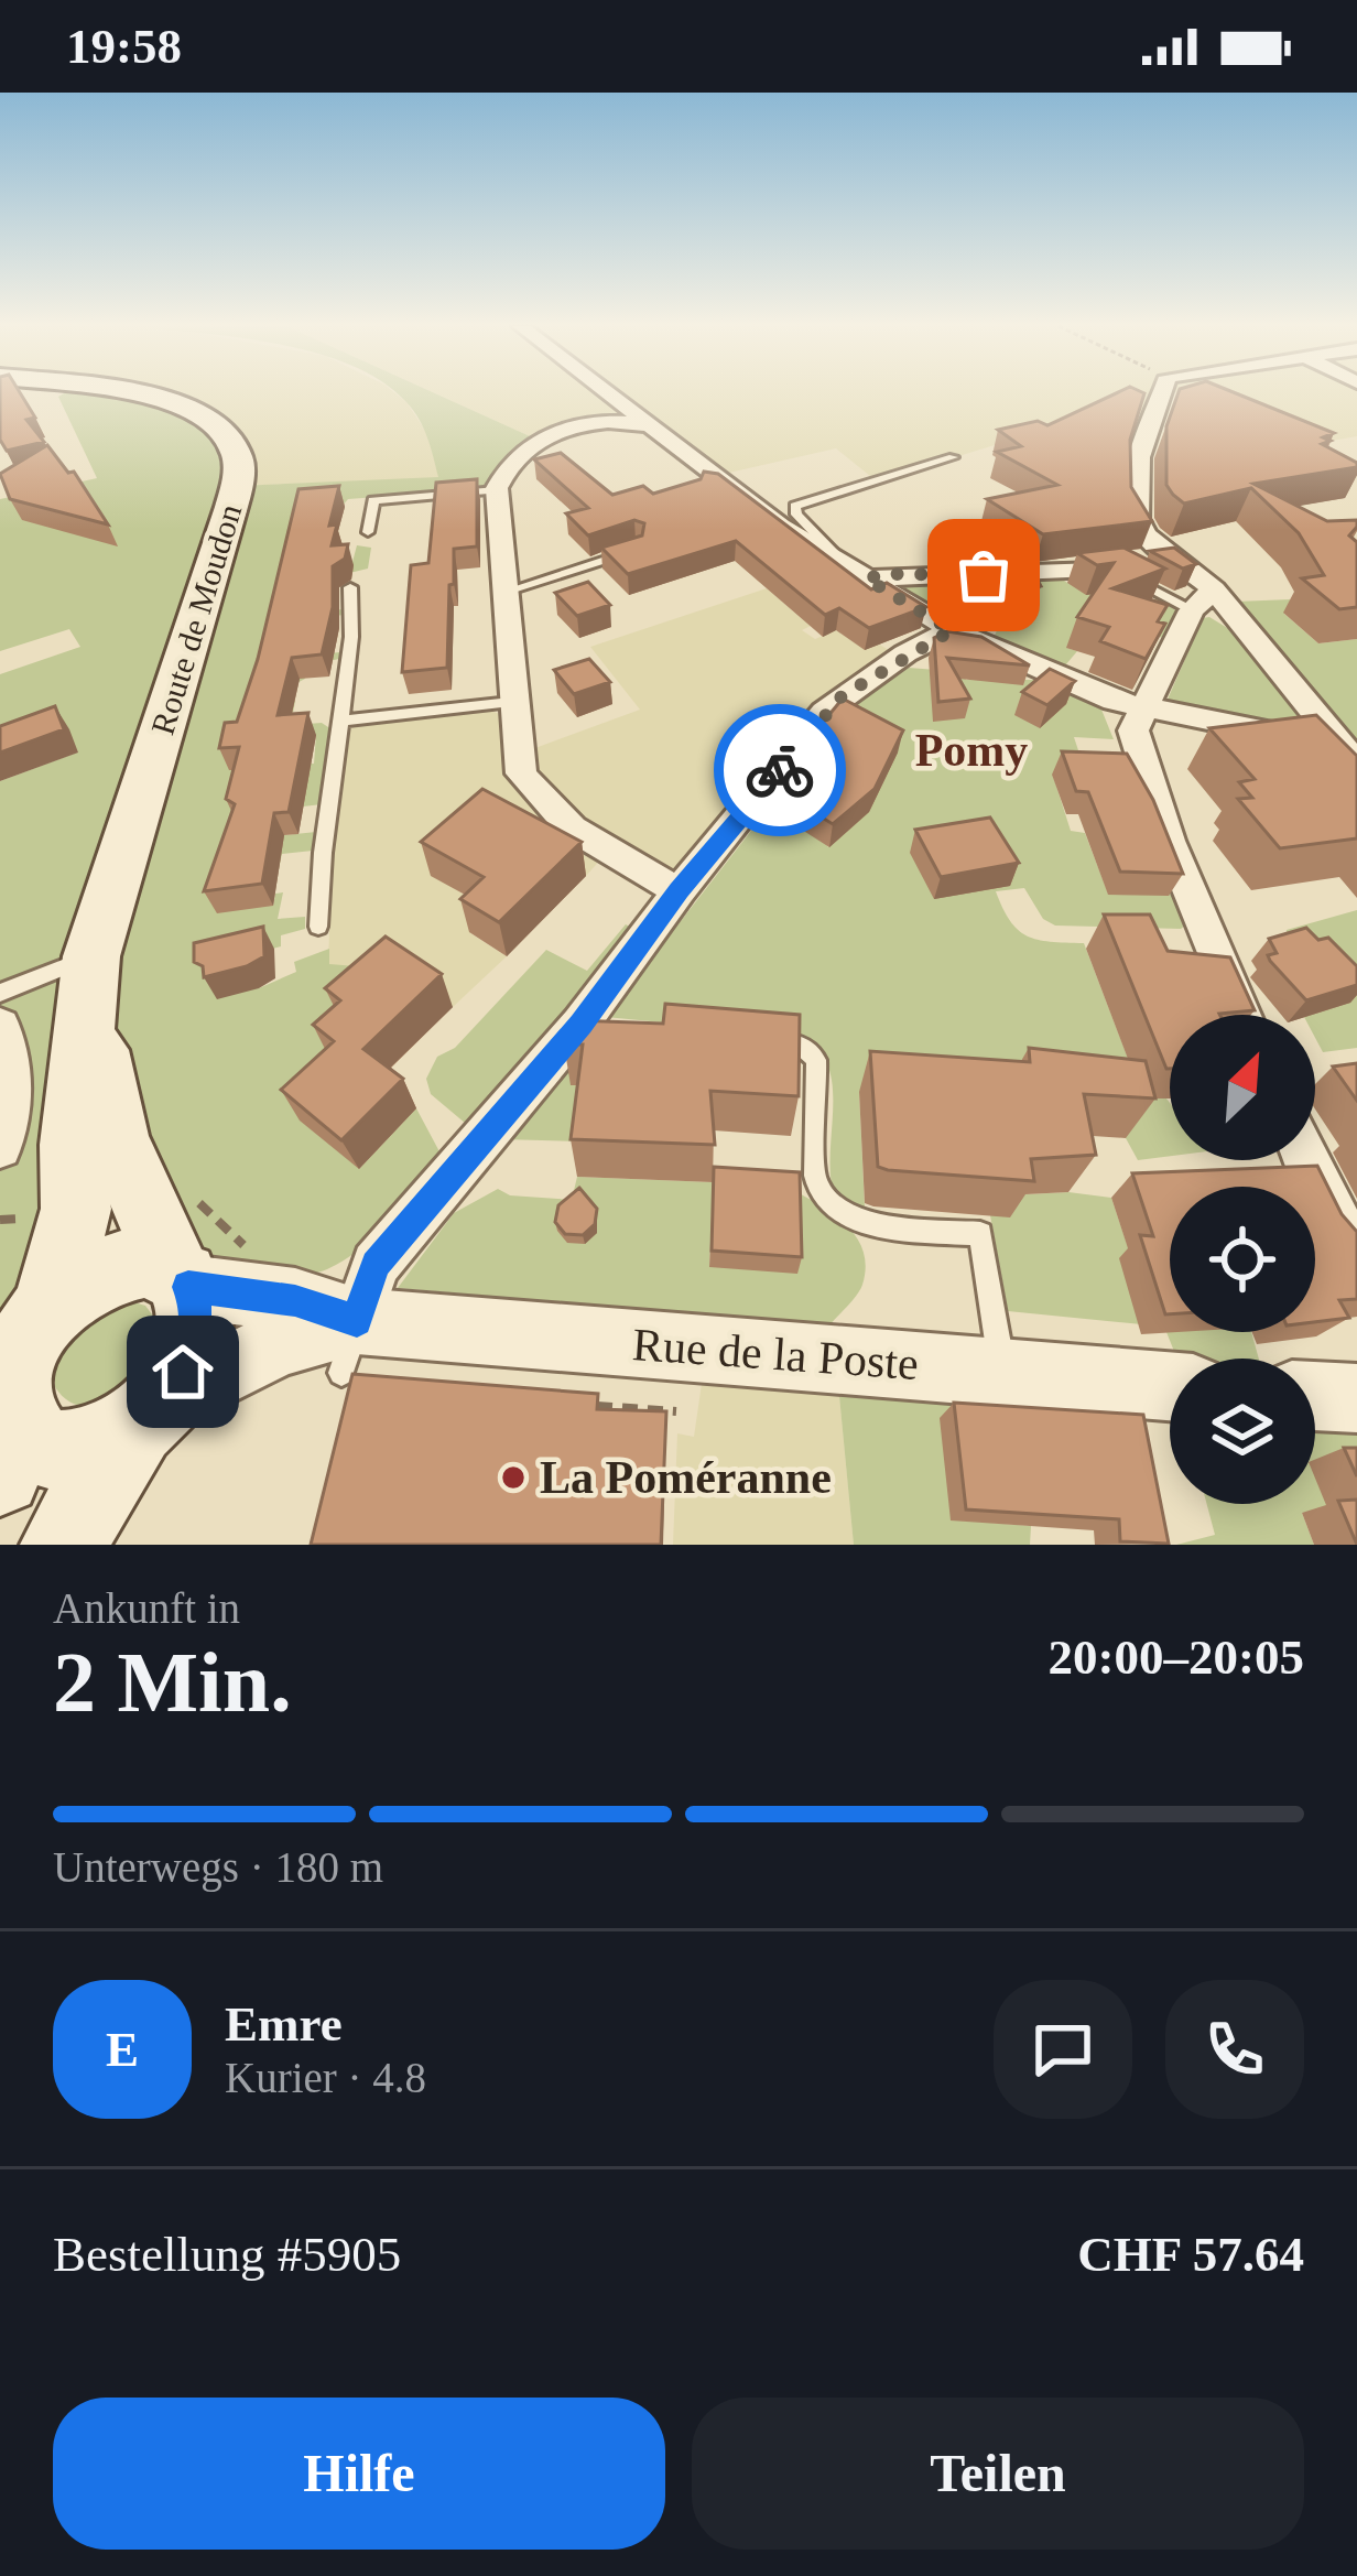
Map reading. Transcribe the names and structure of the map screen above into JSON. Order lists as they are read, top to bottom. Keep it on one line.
{"streets":{"main road":["Route de Moudon"],"street":["Rue de la Poste"]},"crossings":[["Route de Moudon","Rue de la Poste"]],"districts":["Pomy"],"places":["La Poméranne"],"north":"top right","page":{"status":"19:58","heading":["2 Min.","Ankunft in","20:00–20:05"],"panel":["Emre","Kurier · 4.8","Bestellung #5905","CHF 57.64"],"bar":"Unterwegs · 180 m","round":"E","buttons":["Hilfe","Teilen"]}}
